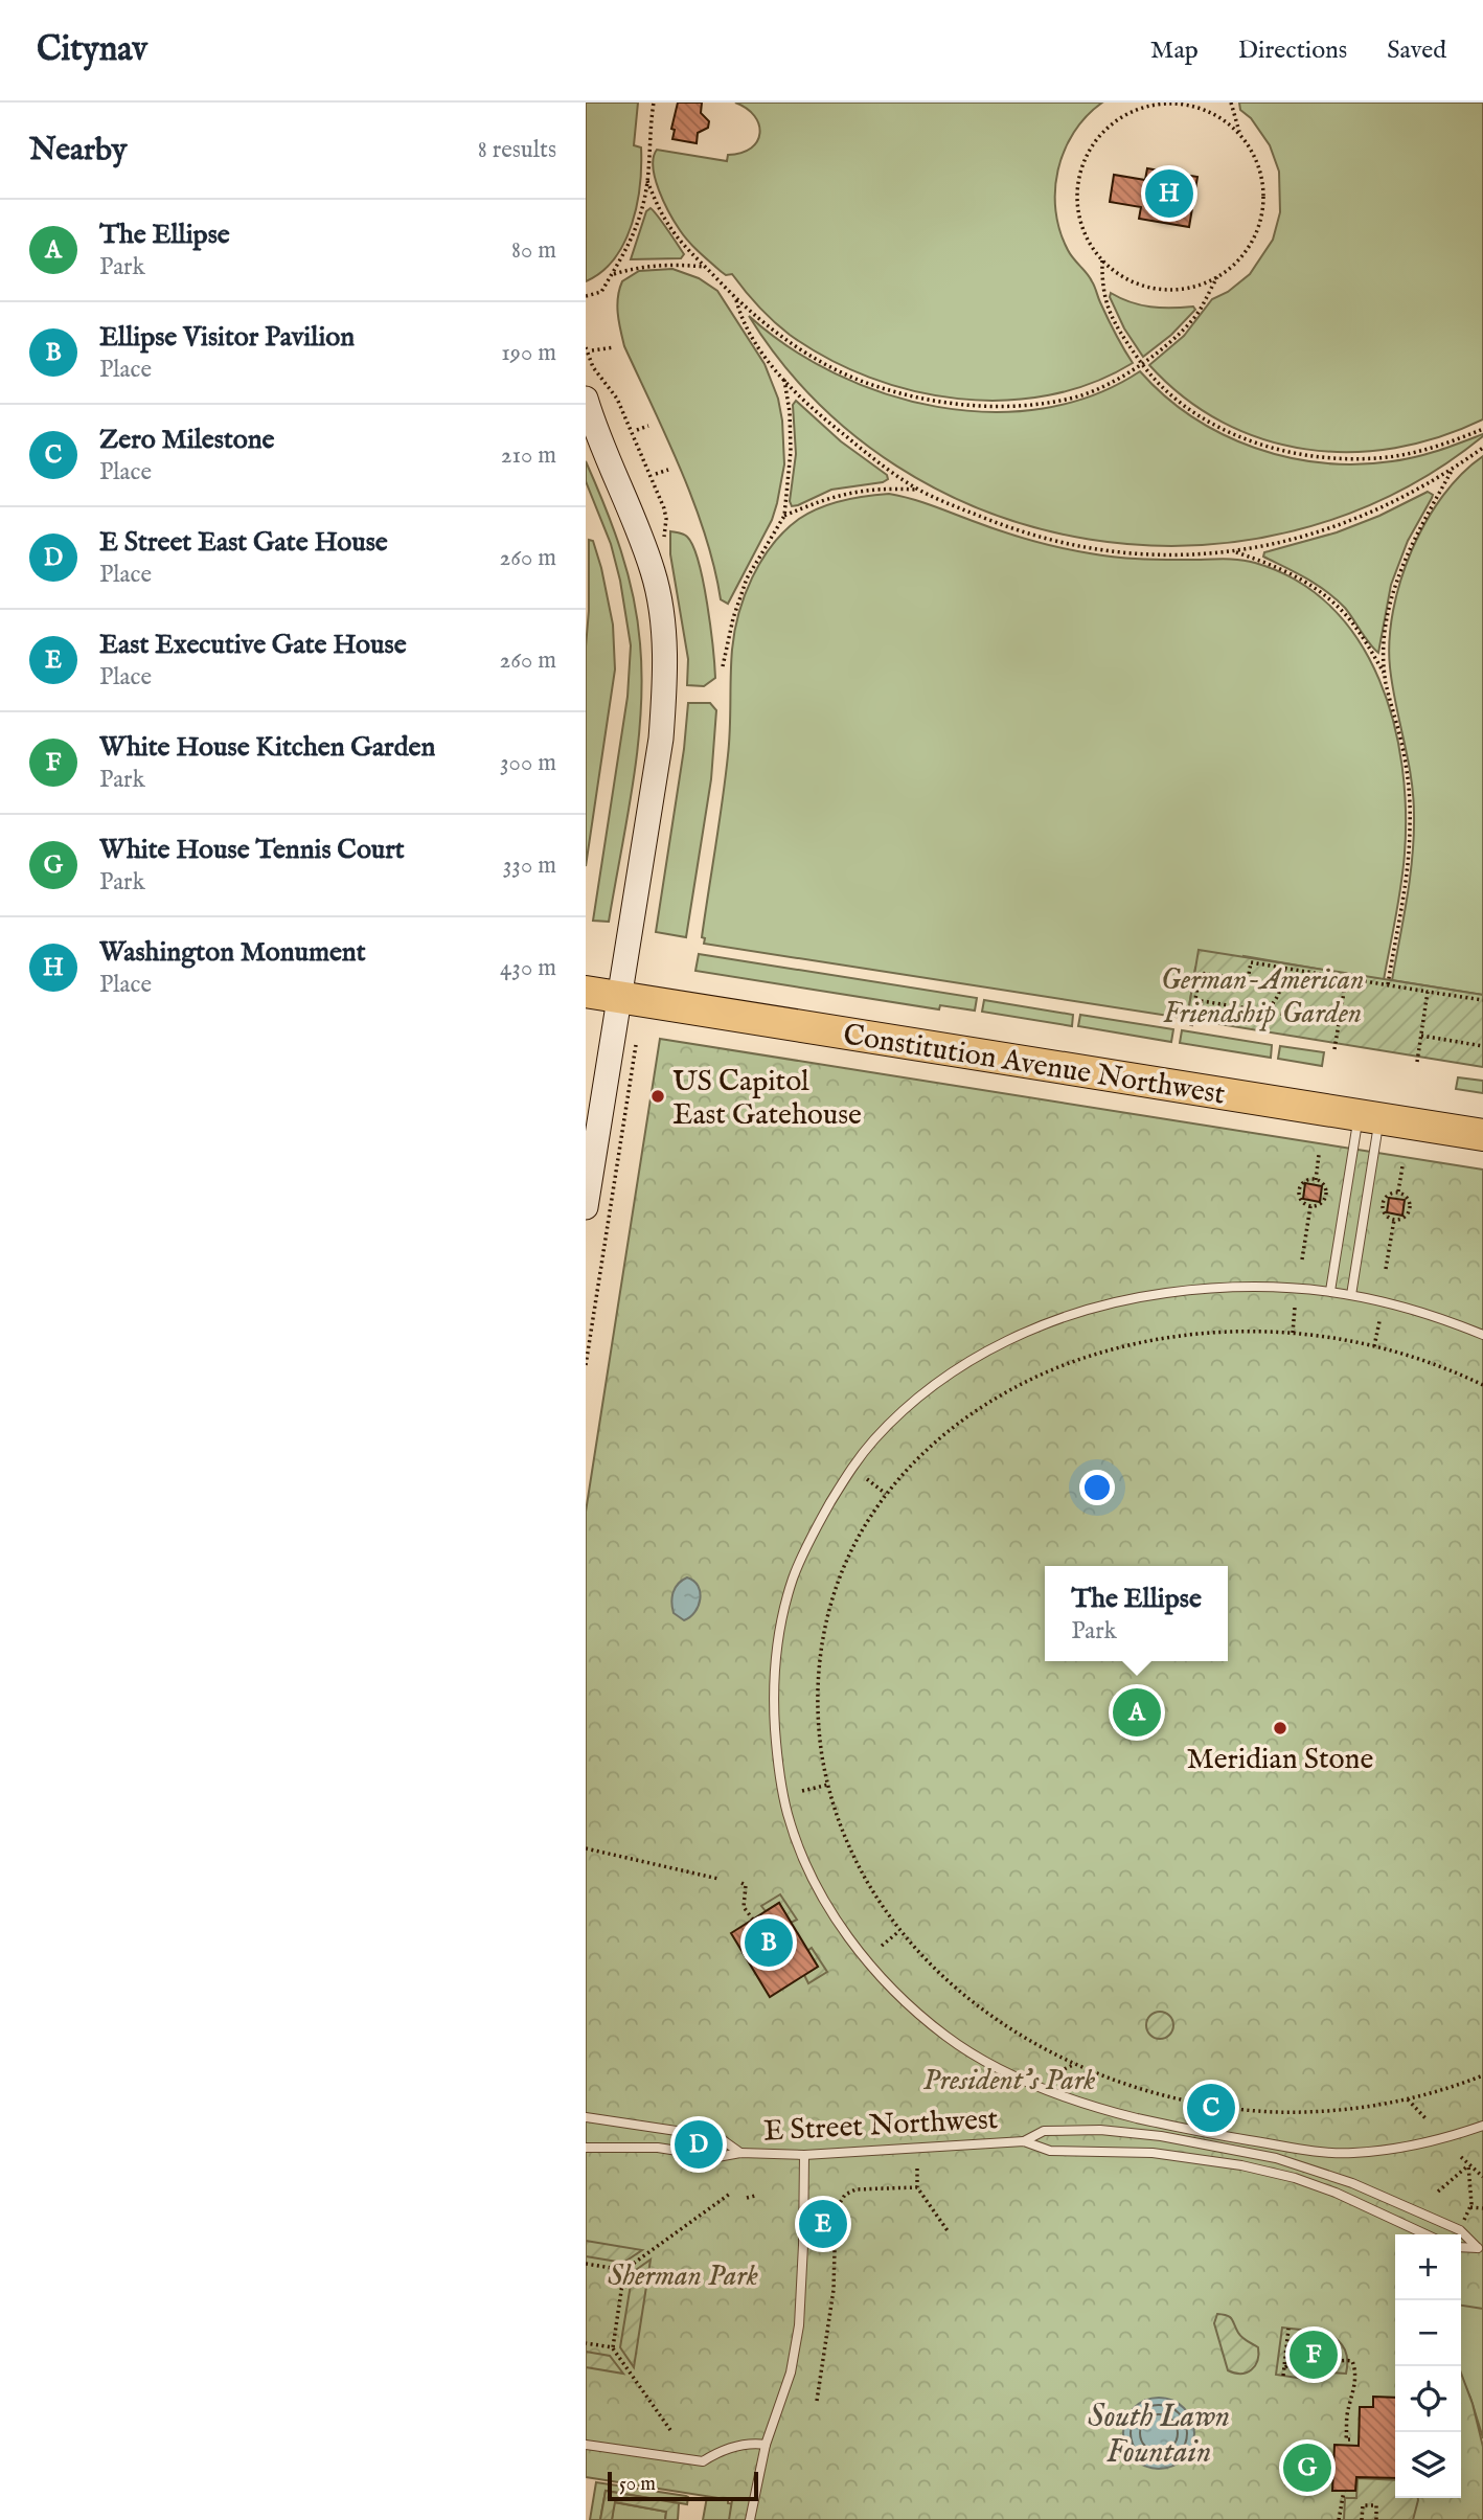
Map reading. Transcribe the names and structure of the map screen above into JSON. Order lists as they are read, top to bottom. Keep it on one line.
{"streets":{"highway":["Constitution Avenue Northwest"],"lane":["E Street Northwest"]},"water":["South Lawn Fountain"],"parks":["German-American Friendship Garden","President's Park","Sherman Park"],"places":["US Capitol East Gatehouse","Meridian Stone"],"scale_bar":"50 m","page":{"header":"Citynav","nav":["Map","Directions","Saved"],"heading":["Nearby","8 results"],"pins":["H","A","B","C","D","E","F","G"],"list":[{"mark":"A","name":"The Ellipse","note":"Park","value":"80 m"},{"mark":"B","name":"Ellipse Visitor Pavilion","note":"Place","value":"190 m"},{"mark":"C","name":"Zero Milestone","note":"Place","value":"210 m"},{"mark":"D","name":"E Street East Gate House","note":"Place","value":"260 m"},{"mark":"E","name":"East Executive Gate House","note":"Place","value":"260 m"},{"mark":"F","name":"White House Kitchen Garden","note":"Park","value":"300 m"},{"mark":"G","name":"White House Tennis Court","note":"Park","value":"330 m"},{"mark":"H","name":"Washington Monument","note":"Place","value":"430 m"}],"popup":["The Ellipse","Park"],"map_buttons":["+","−"],"scale":"50 m"}}
